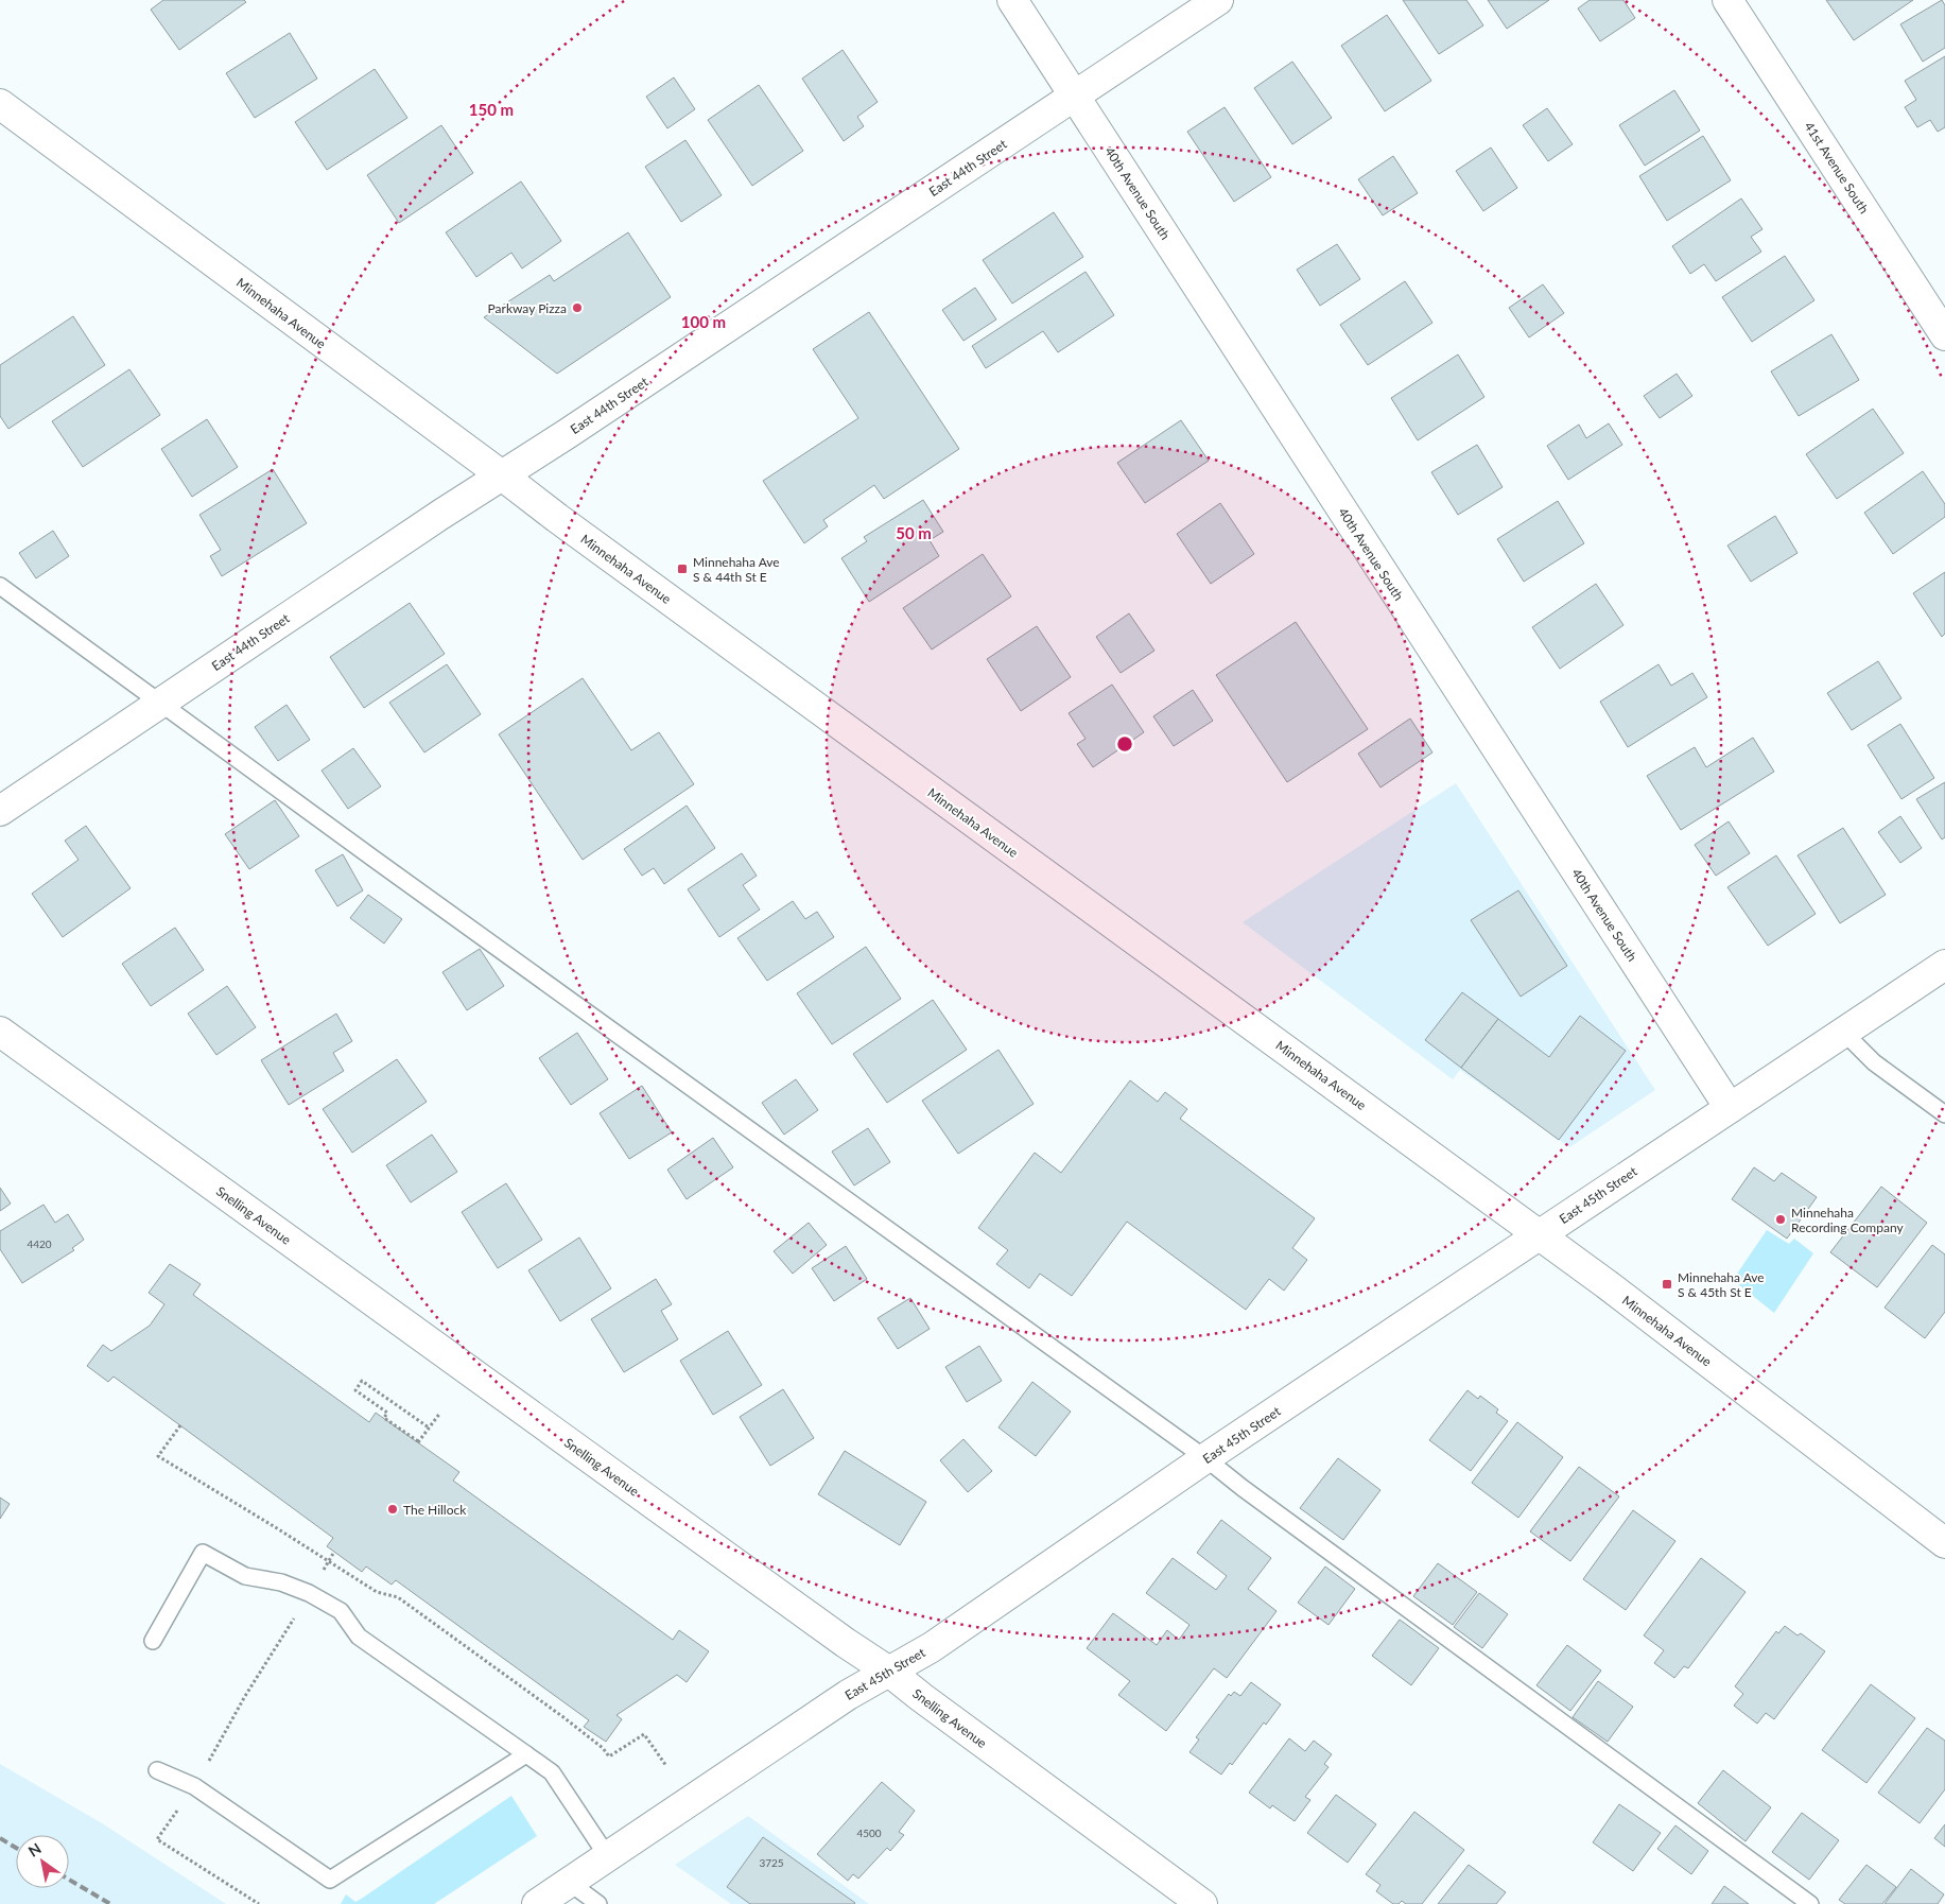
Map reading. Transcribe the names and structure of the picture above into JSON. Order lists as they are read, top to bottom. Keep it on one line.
{"streets":{"street":["East 44th Street","41st Avenue South","40th Avenue South","Minnehaha Avenue","East 45th Street","Snelling Avenue"]},"crossings":[["East 44th Street","40th Avenue South"],["East 44th Street","Minnehaha Avenue"],["40th Avenue South","East 45th Street"],["Minnehaha Avenue","East 45th Street"],["East 45th Street","Snelling Avenue"]],"places":{"other":["Parkway Pizza","Minnehaha Recording Company","The Hillock"],"transit":["Minnehaha Ave S & 44th St E","Minnehaha Ave S & 45th St E"]},"house_numbers":["4420","4500","3725"],"north":"top left","rings":["150 m","100 m","50 m"]}
